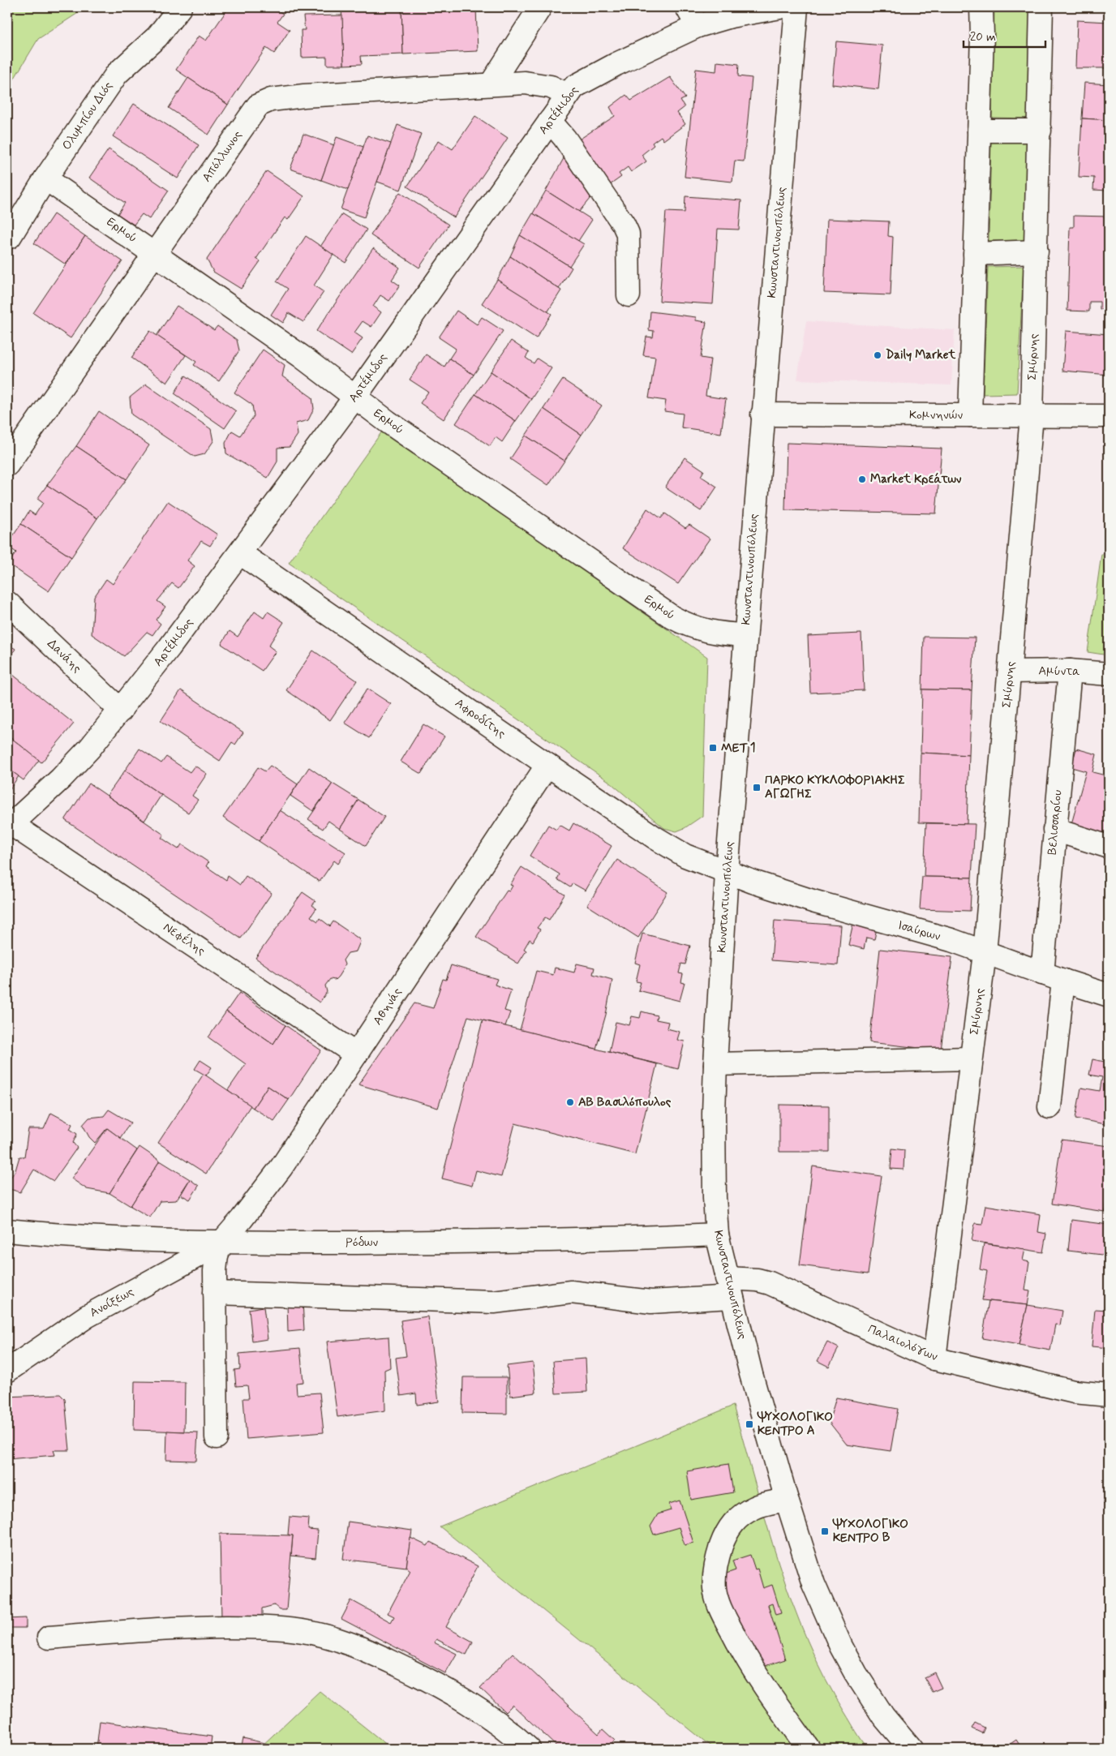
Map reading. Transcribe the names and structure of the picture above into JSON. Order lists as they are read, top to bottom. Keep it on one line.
{"streets":{"street":["Αρτέμιδος","Ολυμπίου Διός","Απόλλωνος","Ερμού","Κωνσταντινουπόλεως","Σμύρνης","Κομνηνών","Δανάης","Αμύντα","Αφροδίτης","Βελισσαρίου","Ισαύρων","Νεφέλης","Αθηνάς","Ρόδων","Ανοίξεως","Παλαιολόγων"]},"crossings":[["Αρτέμιδος","Απόλλωνος"],["Αρτέμιδος","Ερμού"],["Αρτέμιδος","Δανάης"],["Αρτέμιδος","Αφροδίτης"],["Αρτέμιδος","Νεφέλης"],["Ολυμπίου Διός","Ερμού"],["Απόλλωνος","Ερμού"],["Ερμού","Κωνσταντινουπόλεως"],["Κωνσταντινουπόλεως","Κομνηνών"],["Κωνσταντινουπόλεως","Αφροδίτης"],["Κωνσταντινουπόλεως","Ισαύρων"],["Κωνσταντινουπόλεως","Ρόδων"],["Κωνσταντινουπόλεως","Παλαιολόγων"],["Σμύρνης","Κομνηνών"],["Σμύρνης","Αμύντα"],["Σμύρνης","Ισαύρων"],["Σμύρνης","Παλαιολόγων"],["Αμύντα","Βελισσαρίου"],["Αφροδίτης","Ισαύρων"],["Αφροδίτης","Αθηνάς"],["Βελισσαρίου","Ισαύρων"],["Νεφέλης","Αθηνάς"],["Αθηνάς","Ρόδων"],["Αθηνάς","Ανοίξεως"],["Ρόδων","Ανοίξεως"]],"places":{"other":["Daily Market","Market Κρεάτων","ΑΒ Βασιλόπουλος"],"transit":["ΜΕΤ 1","ΠΑΡΚΟ ΚΥΚΛΟΦΟΡΙΑΚΗΣ ΑΓΩΓΗΣ","ΨΥΧΟΛΟΓΙΚΟ ΚΕΝΤΡΟ A","ΨΥΧΟΛΟΓΙΚΟ ΚΕΝΤΡΟ B"]},"scale_bar":"20 m"}
